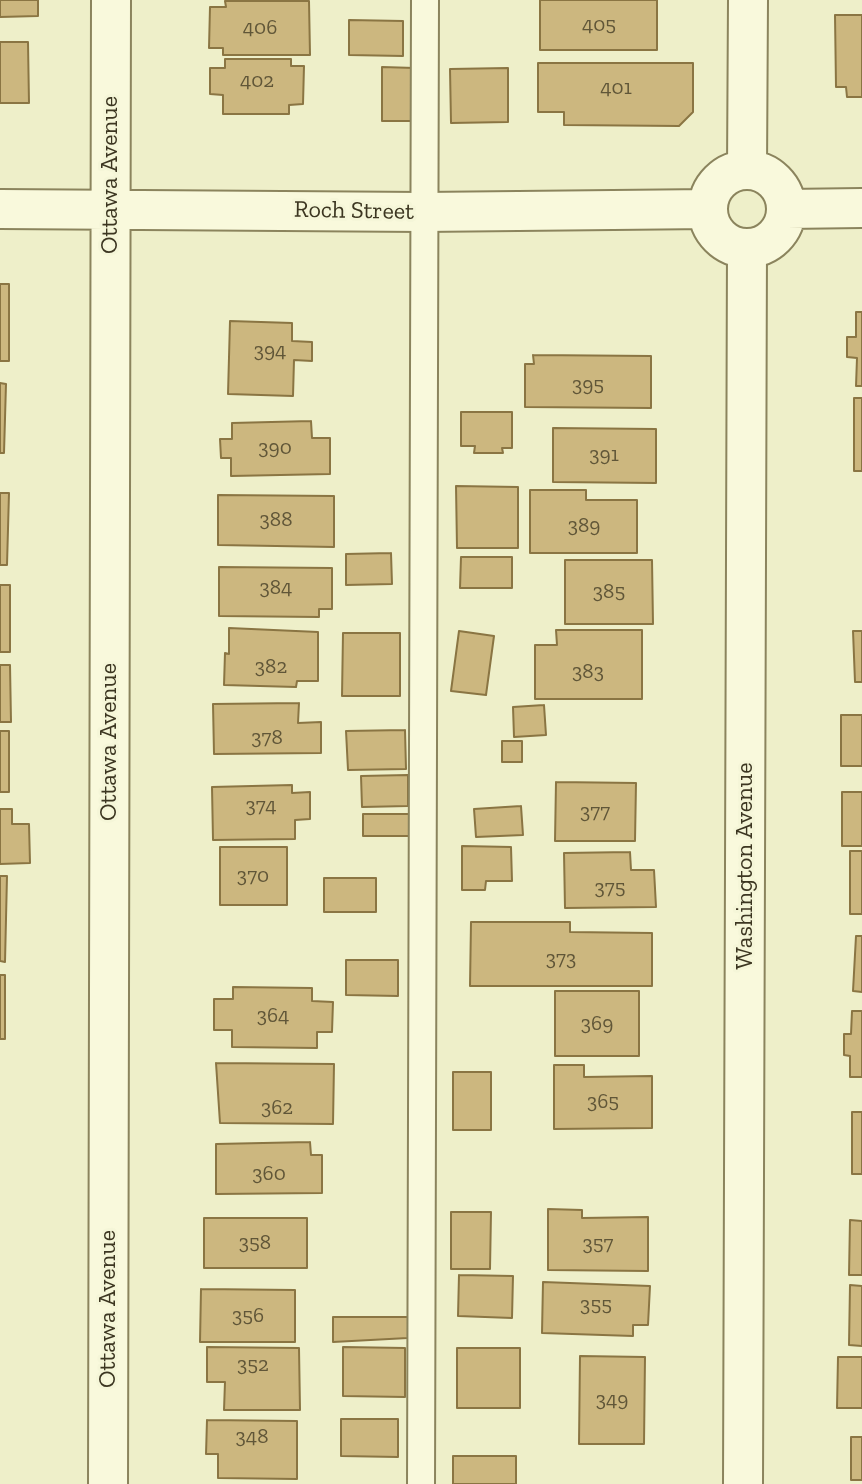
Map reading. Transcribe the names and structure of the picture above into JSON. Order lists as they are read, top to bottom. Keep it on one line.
{"streets":{"street":["Ottawa Avenue","Roch Street","Washington Avenue"]},"crossings":[["Ottawa Avenue","Roch Street"],["Roch Street","Washington Avenue"]],"house_numbers":["405","406","402","401","394","395","390","391","388","389","384","385","382","383","378","374","377","370","375","373","364","369","365","362","360","358","357","355","356","352","349","348"]}
